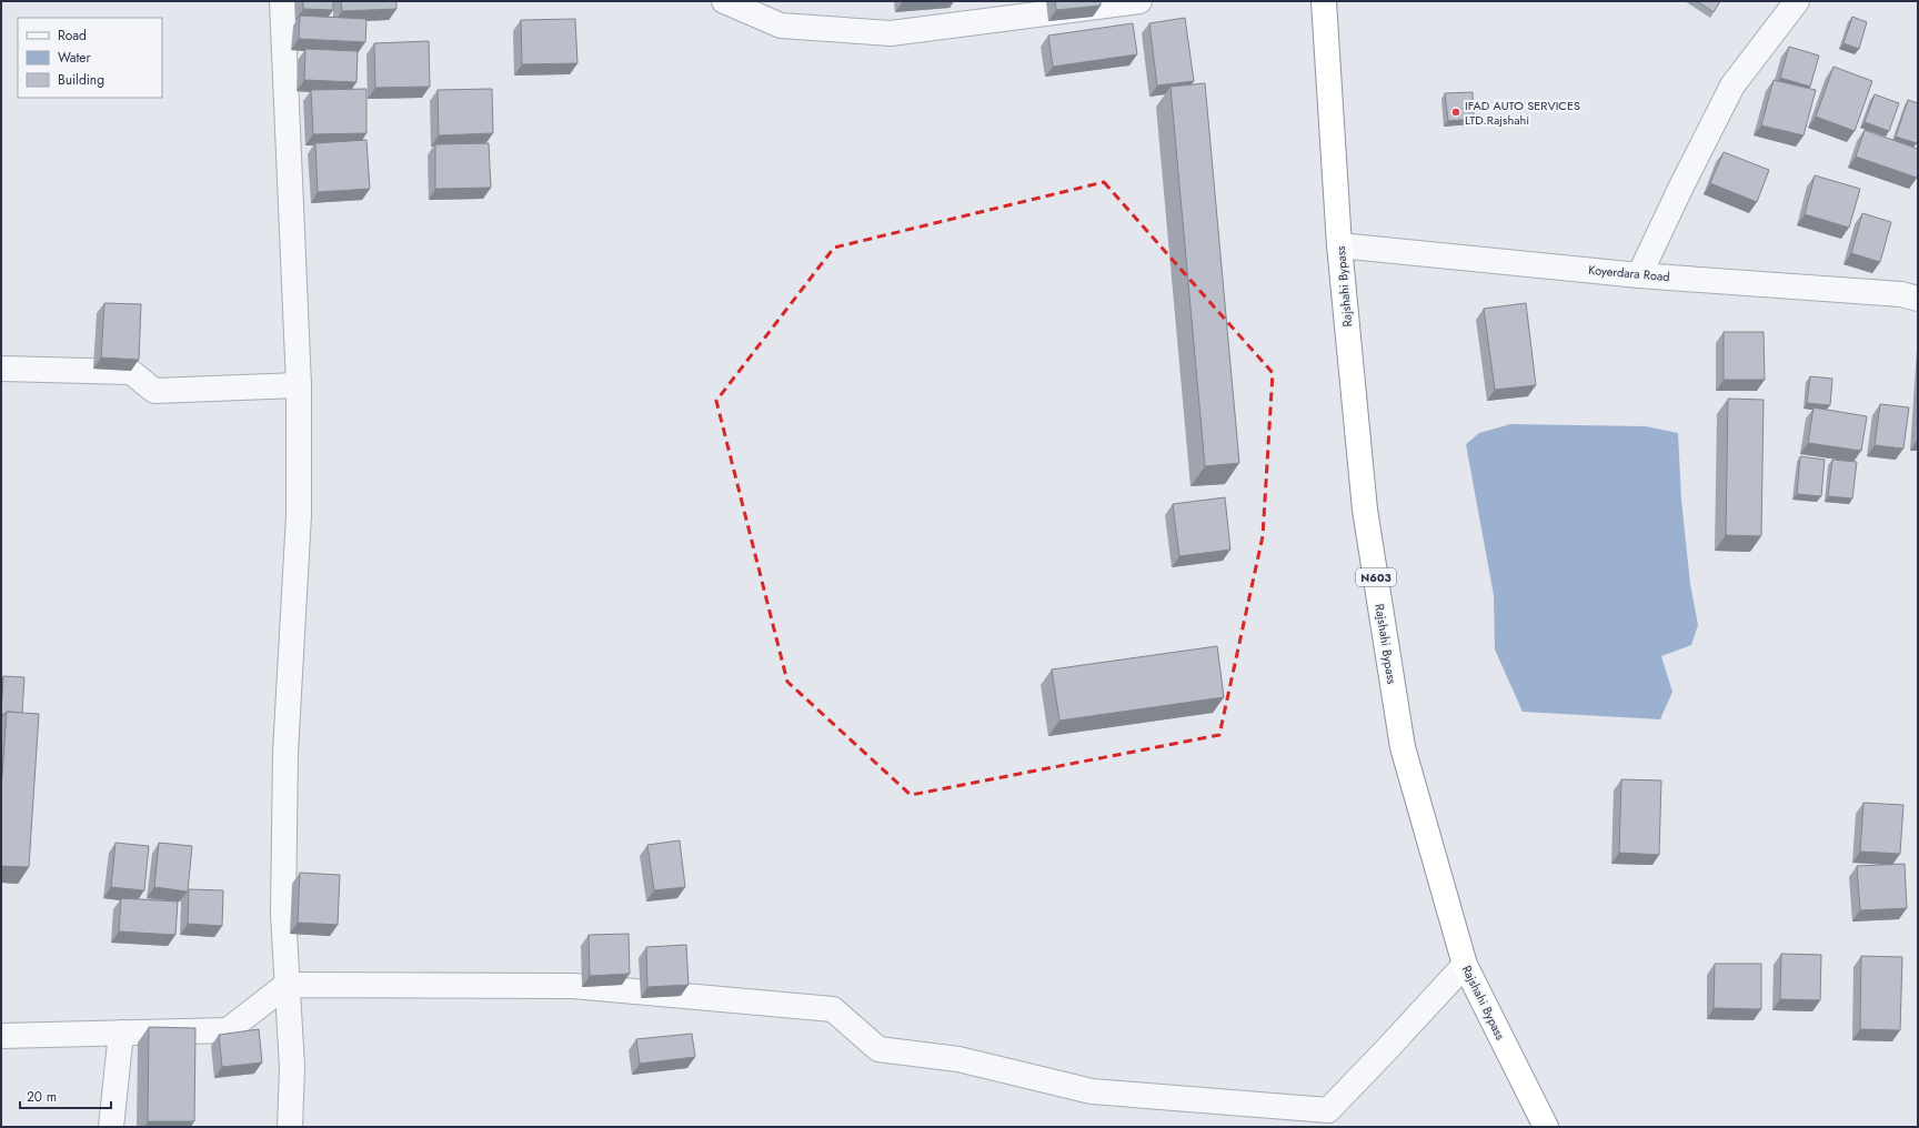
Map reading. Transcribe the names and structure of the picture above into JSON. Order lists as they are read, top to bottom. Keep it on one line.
{"streets":{"highway":["Rajshahi Bypass","N603"],"street":["Koyerdara Road"]},"crossings":[["Koyerdara Road","Rajshahi Bypass"]],"places":["IFAD AUTO SERVICES LTD.Rajshahi"],"legend":["Road","Water","Building"],"scale_bar":"20 m"}
